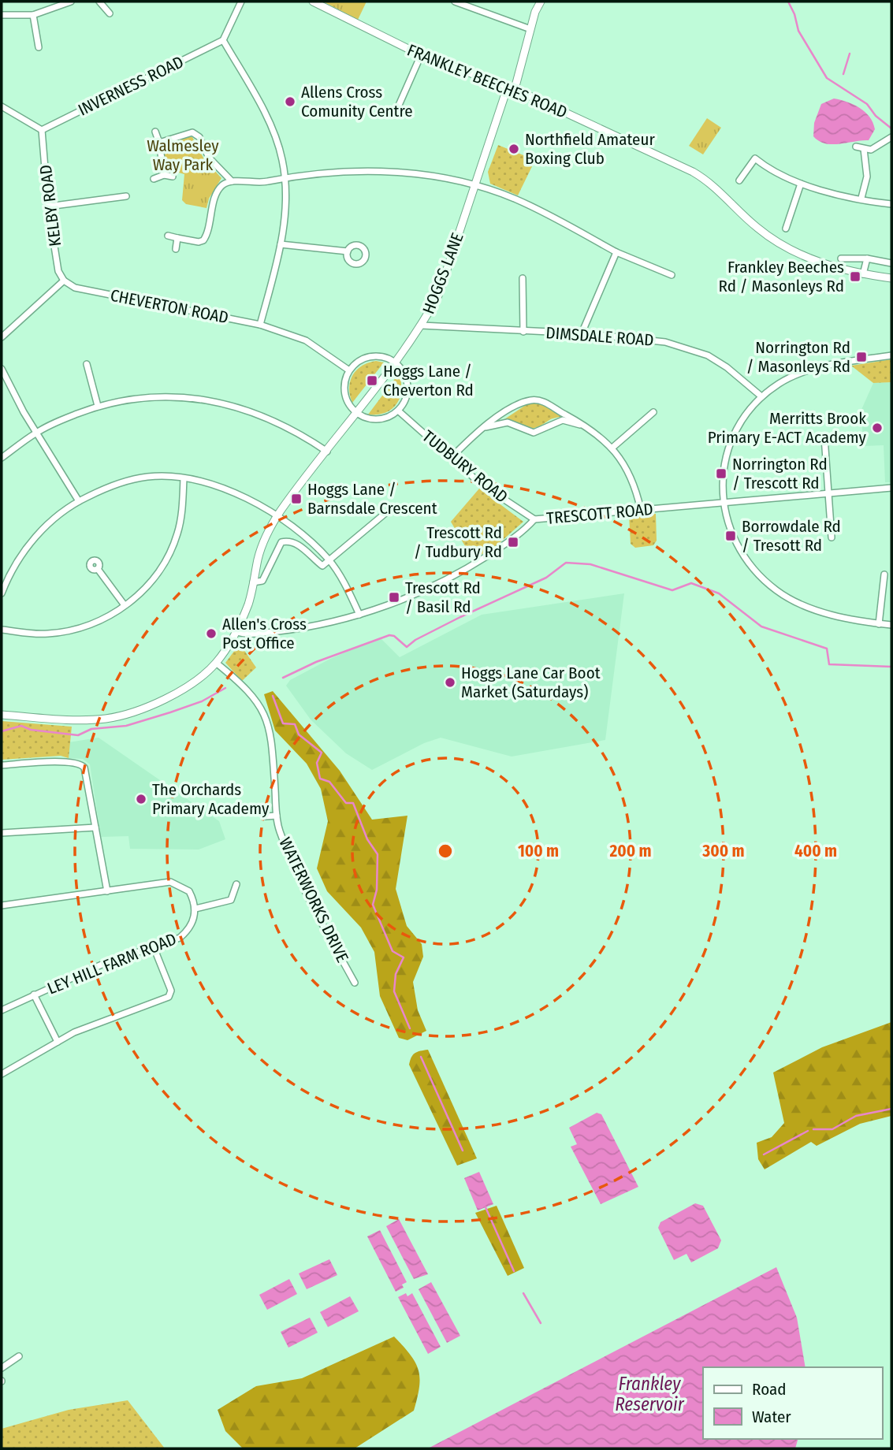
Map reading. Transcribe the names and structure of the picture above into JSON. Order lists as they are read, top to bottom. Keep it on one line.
{"streets":{"street":["FRANKLEY BEECHES ROAD","INVERNESS ROAD","KELBY ROAD","HOGGS LANE","CHEVERTON ROAD","DIMSDALE ROAD","TUDBURY ROAD","TRESCOTT ROAD","WATERWORKS DRIVE","LEY HILL FARM ROAD"]},"crossings":[["FRANKLEY BEECHES ROAD","HOGGS LANE"],["INVERNESS ROAD","KELBY ROAD"],["KELBY ROAD","CHEVERTON ROAD"],["HOGGS LANE","DIMSDALE ROAD"],["HOGGS LANE","TRESCOTT ROAD"],["HOGGS LANE","WATERWORKS DRIVE"],["TUDBURY ROAD","TRESCOTT ROAD"]],"water":["Frankley Reservoir"],"parks":["Walmesley Way Park"],"places":{"other":["Allens Cross Comunity Centre","Northfield Amateur Boxing Club","Merritts Brook Primary E-ACT Academy","Allen's Cross Post Office","Hoggs Lane Car Boot Market (Saturdays)","The Orchards Primary Academy"],"transit":["Frankley Beeches Rd / Masonleys Rd","Norrington Rd / Masonleys Rd","Hoggs Lane / Cheverton Rd","Norrington Rd / Trescott Rd","Hoggs Lane / Barnsdale Crescent","Borrowdale Rd / Tresott Rd","Trescott Rd / Tudbury Rd","Trescott Rd / Basil Rd"]},"legend":["Road","Water"],"rings":["100 m","200 m","300 m","400 m"]}
